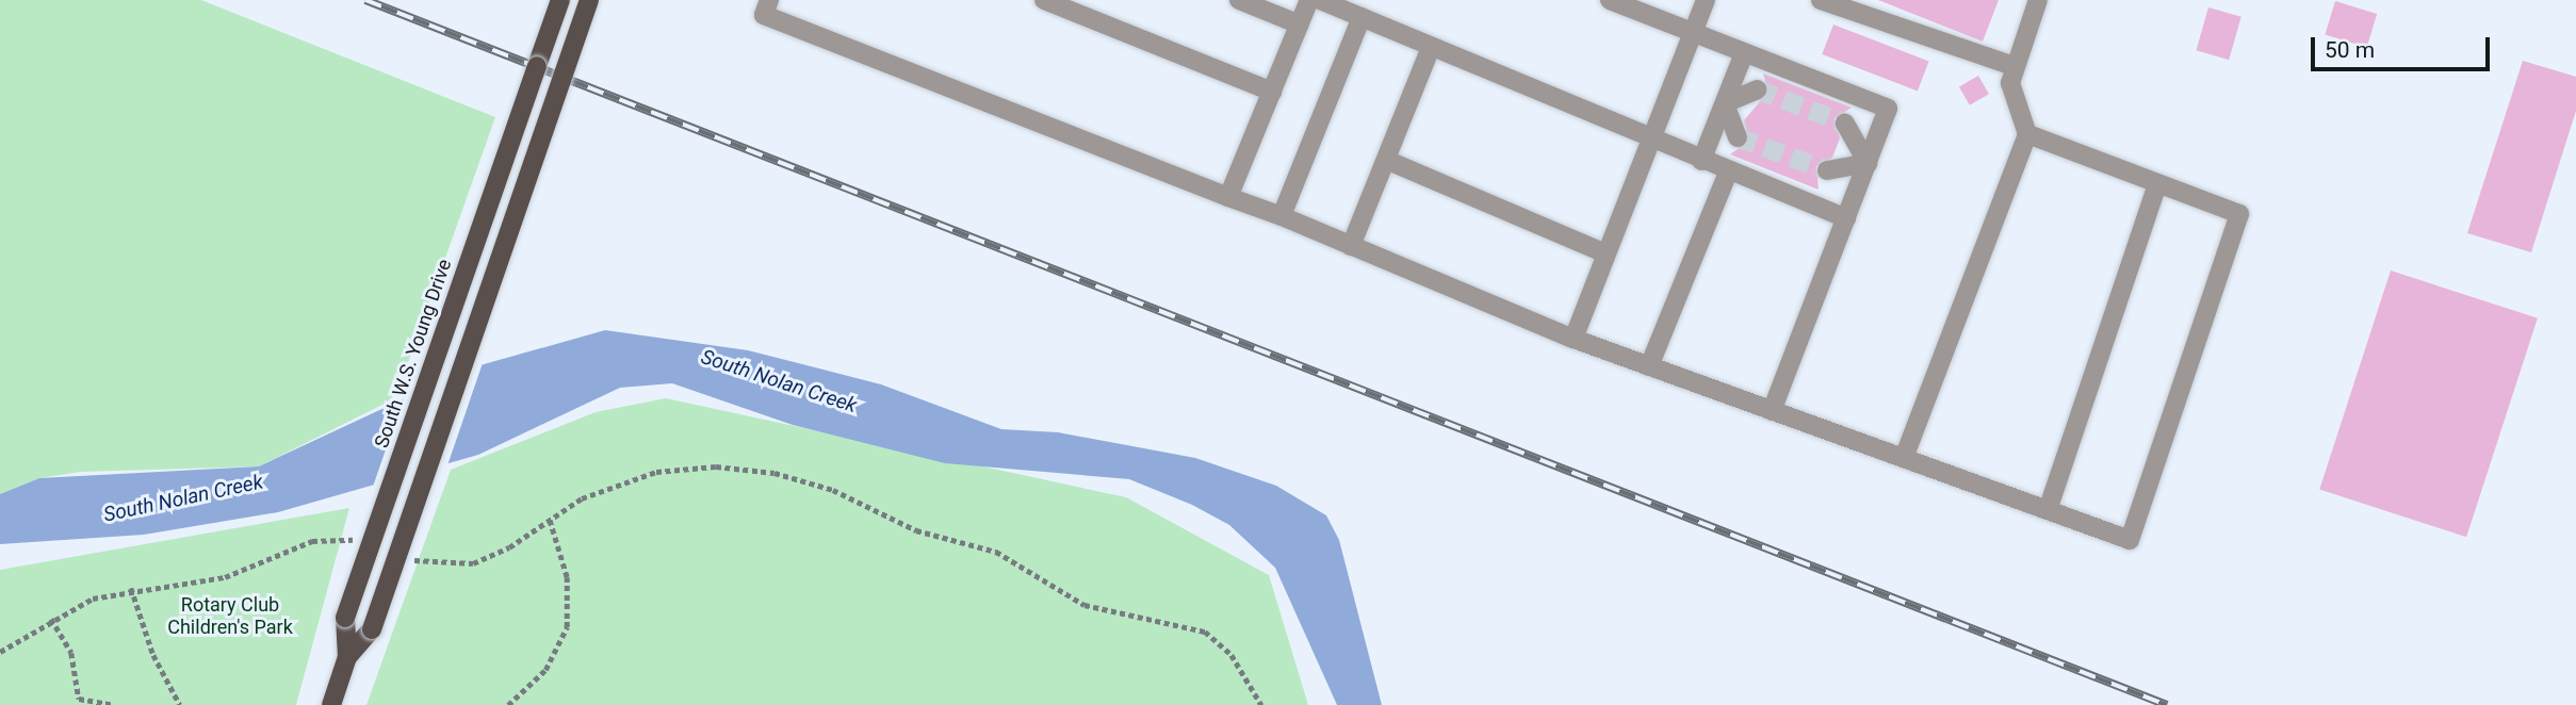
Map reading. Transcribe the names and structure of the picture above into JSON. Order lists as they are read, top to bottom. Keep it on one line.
{"streets":{"main road":["South W.S. Young Drive"]},"water":["South Nolan Creek"],"parks":["Rotary Club Children's Park"],"scale_bar":"50 m"}
